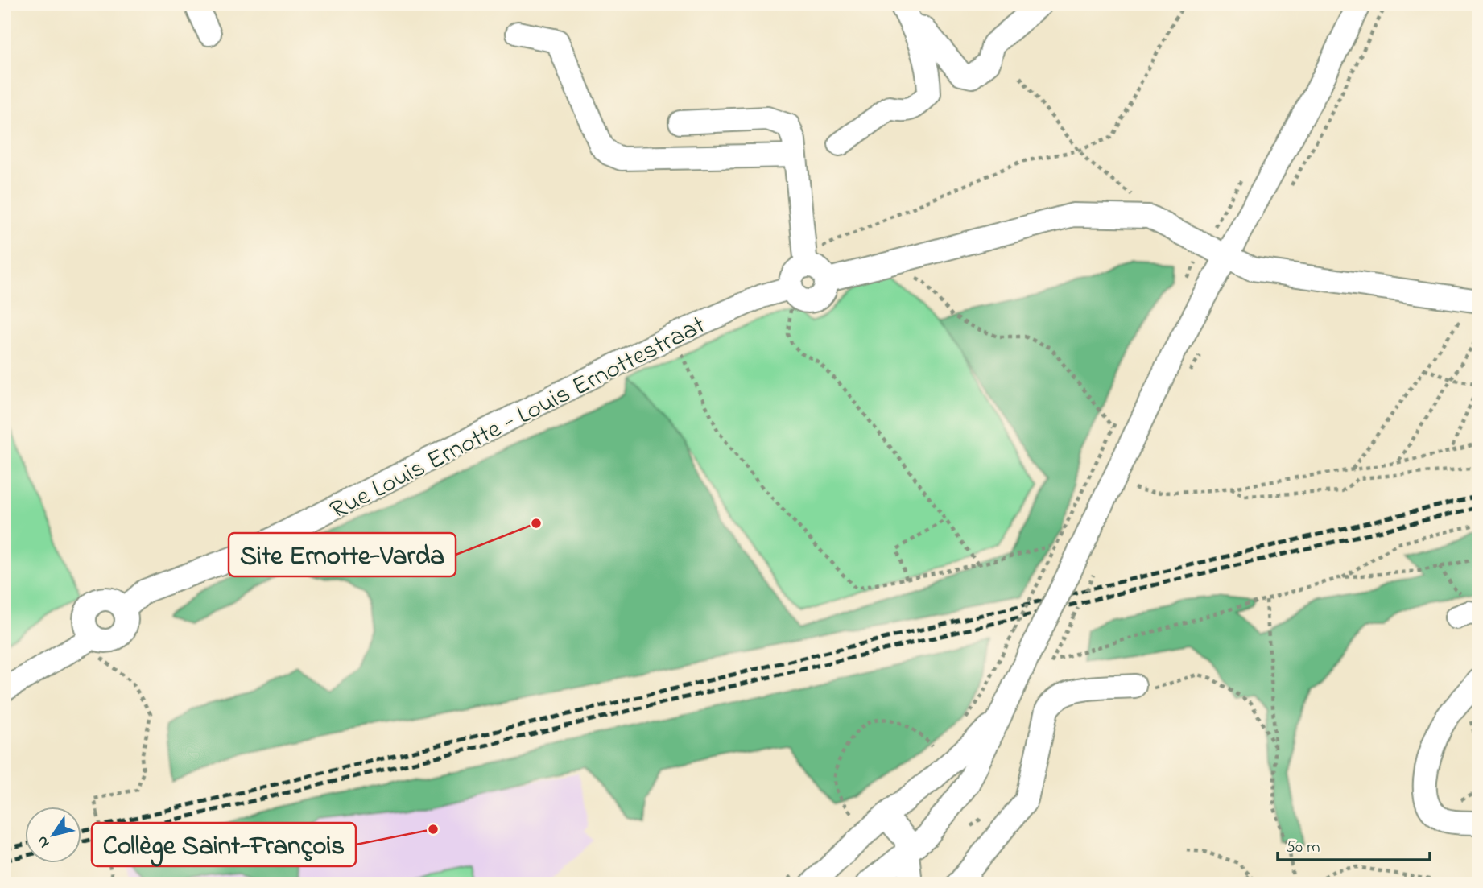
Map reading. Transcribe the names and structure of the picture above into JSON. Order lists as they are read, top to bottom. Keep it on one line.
{"streets":{"street":["Rue Louis Ernotte - Louis Ernottestraat"]},"places":["Site Ernotte-Varda","Collège Saint-François"],"scale_bar":"50 m","north":"bottom left"}
